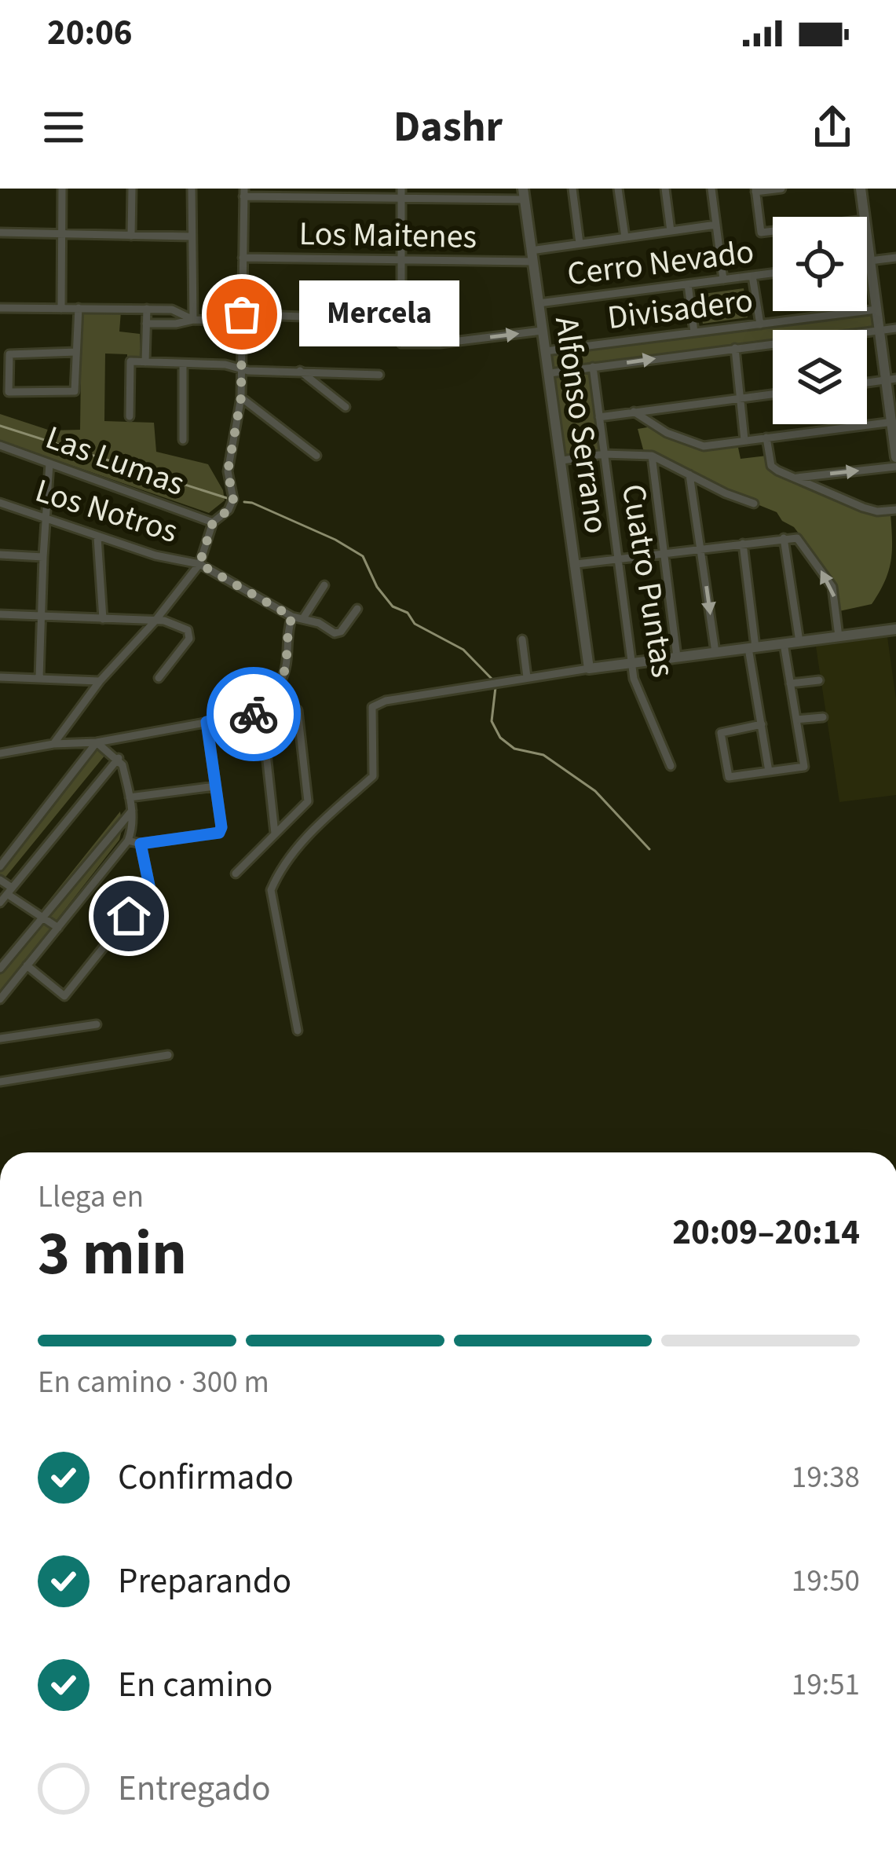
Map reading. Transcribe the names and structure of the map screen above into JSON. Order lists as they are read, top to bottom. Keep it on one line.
{"streets":{"street":["Los Maitenes","Cerro Nevado","Divisadero","Alfonso Serrano","Las Lumas","Los Notros","Cuatro Puntas"]},"crossings":[["Los Maitenes","Alfonso Serrano"],["Cerro Nevado","Alfonso Serrano"],["Divisadero","Alfonso Serrano"],["Divisadero","Cuatro Puntas"]],"places":["Mercela"],"page":{"status":"20:06","header":"Dashr","bubble":"Mercela","heading":["3 min","Llega en","20:09–20:14"],"bar":"En camino · 300 m","list":[["Confirmado","19:38"],["Preparando","19:50"],["En camino","19:51"],"Entregado"]}}
